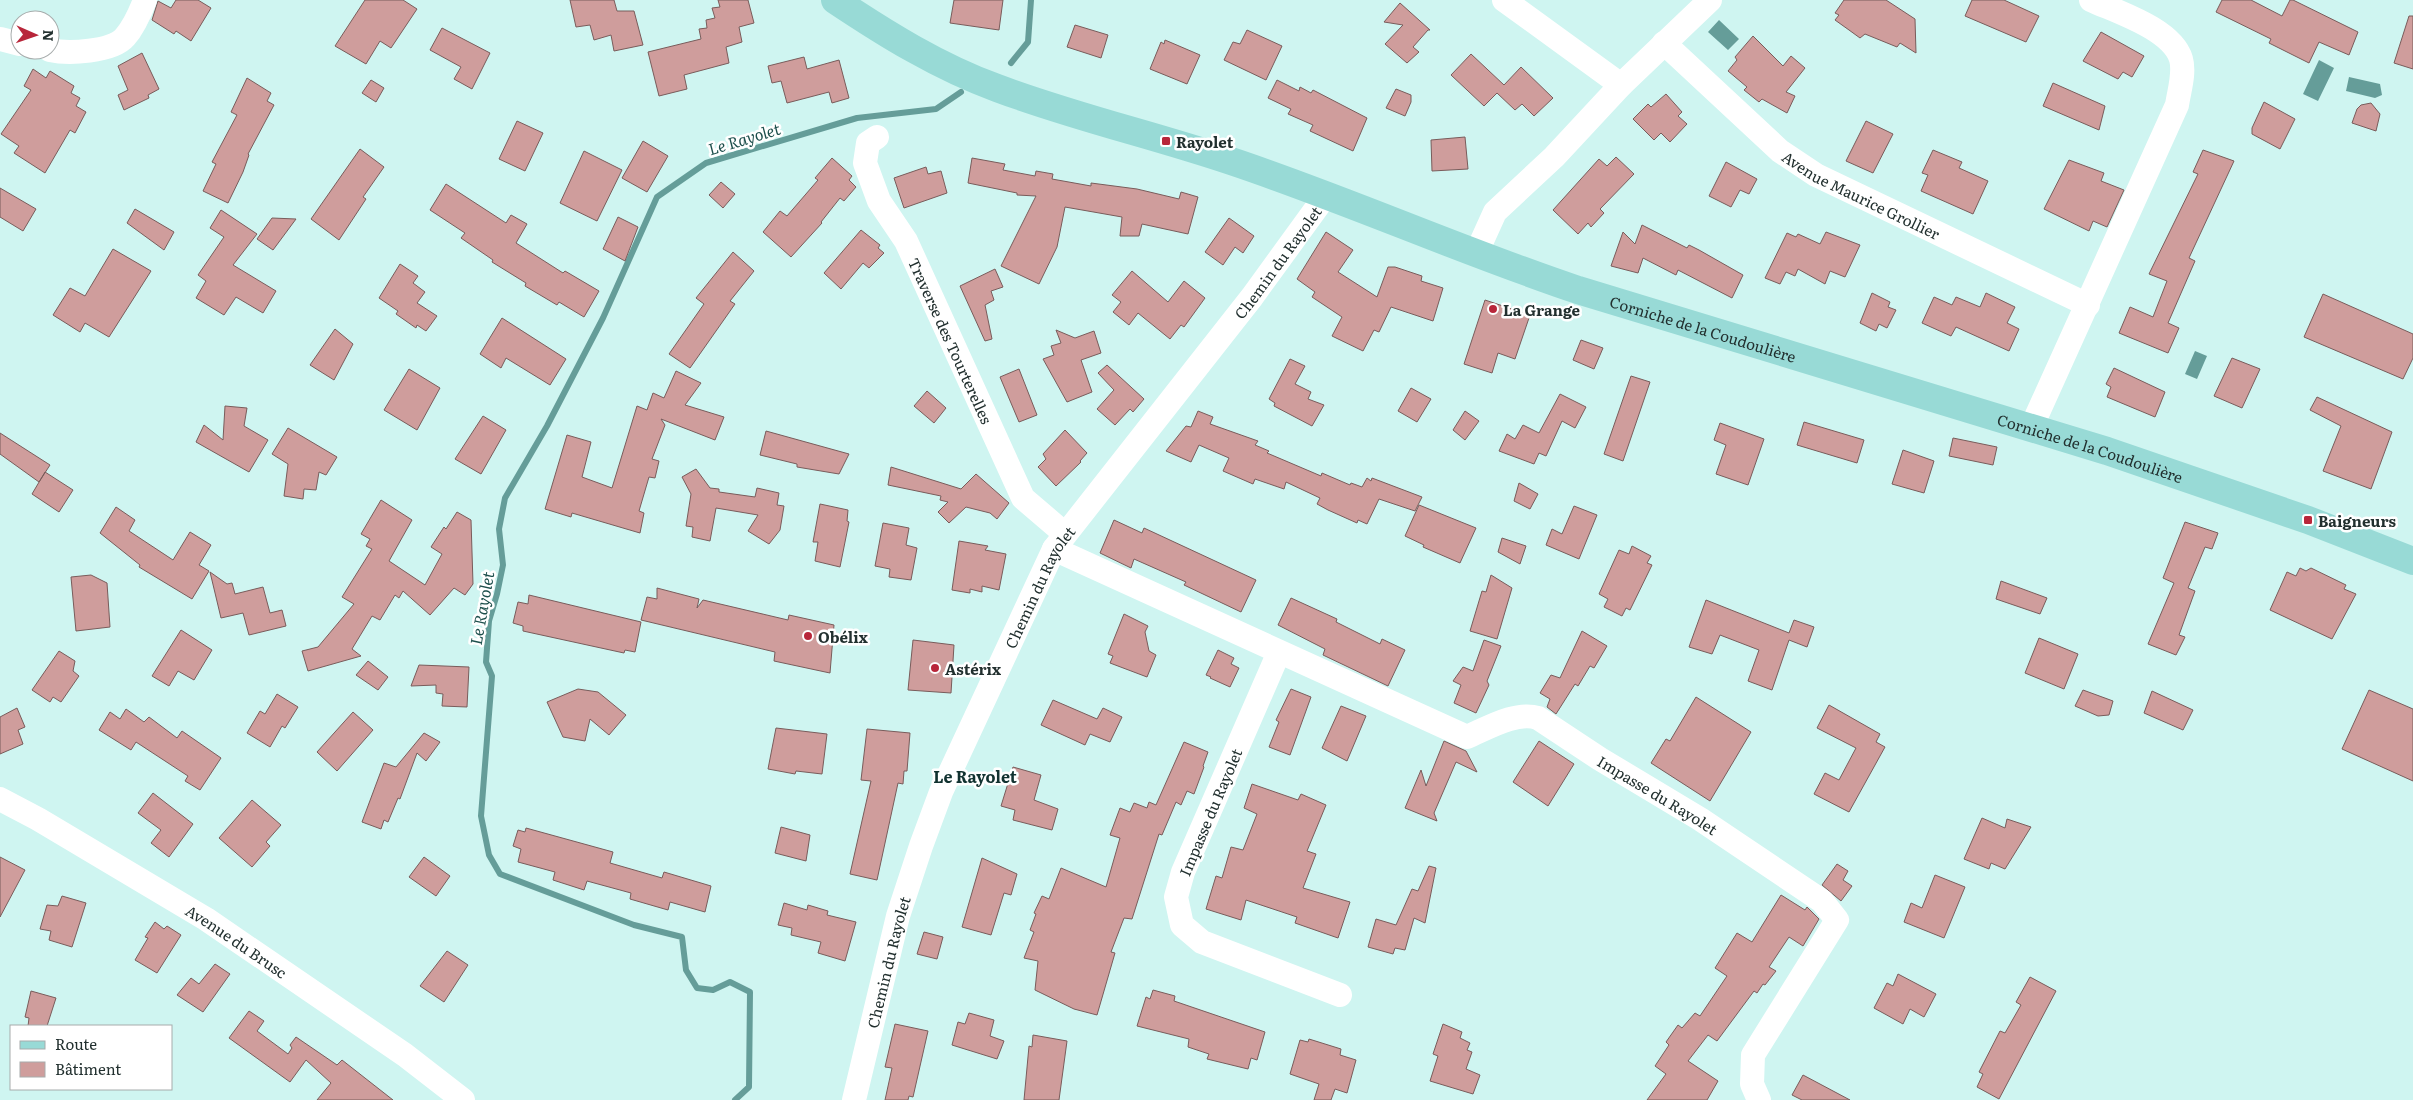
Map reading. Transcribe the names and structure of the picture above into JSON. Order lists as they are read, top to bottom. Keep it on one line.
{"streets":{"main road":["Corniche de la Coudoulière"],"street":["Avenue Maurice Grollier","Chemin du Rayolet","Traverse des Tourterelles","Impasse du Rayolet","Avenue du Brusc"]},"crossings":[["Chemin du Rayolet","Corniche de la Coudoulière"],["Chemin du Rayolet","Traverse des Tourterelles"],["Chemin du Rayolet","Impasse du Rayolet"],["Traverse des Tourterelles","Impasse du Rayolet"]],"districts":["Le Rayolet"],"water":["Le Rayolet"],"places":{"transit":["Rayolet","Baigneurs"],"other":["La Grange","Obélix","Astérix"]},"legend":["Route","Bâtiment"],"north":"right"}
